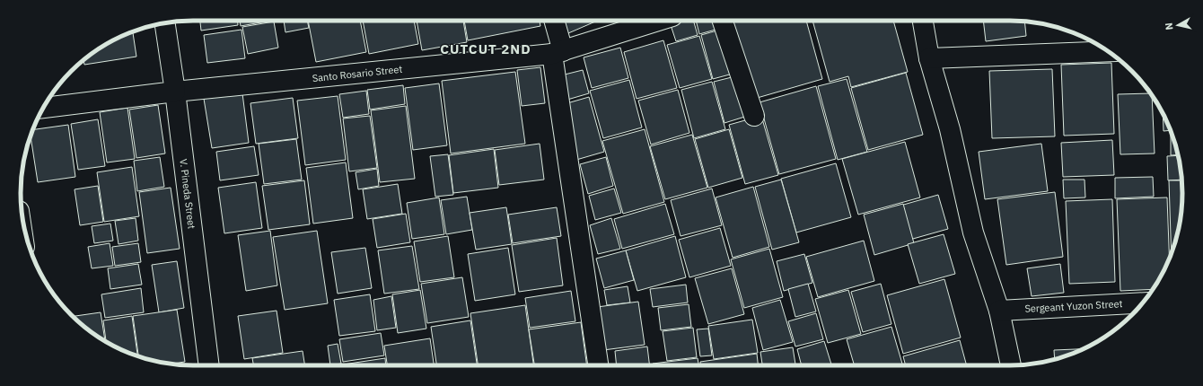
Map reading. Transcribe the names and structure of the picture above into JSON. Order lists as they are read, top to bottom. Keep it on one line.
{"streets":{"street":["Santo Rosario Street","V. Pineda Street","Sergeant Yuzon Street"]},"crossings":[["Santo Rosario Street","V. Pineda Street"]],"districts":["CUTCUT 2ND"],"north":"left"}
